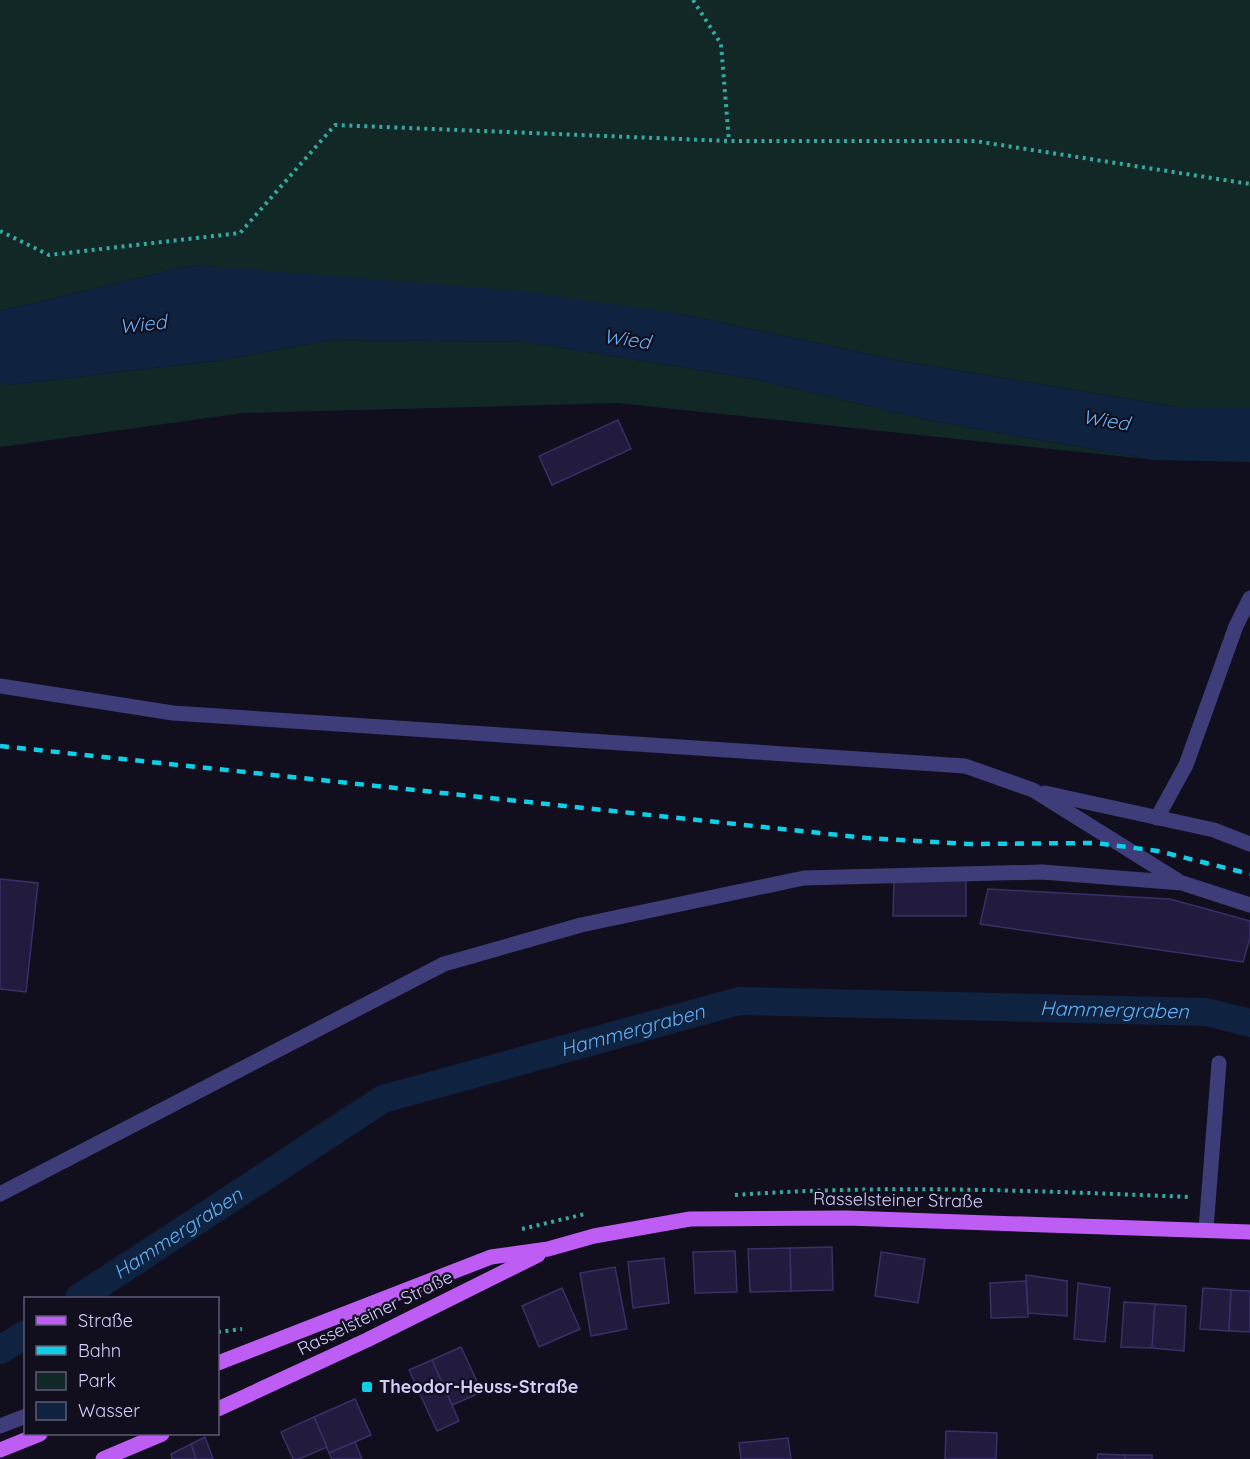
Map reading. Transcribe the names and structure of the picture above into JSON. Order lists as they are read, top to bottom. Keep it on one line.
{"streets":{"main road":["Rasselsteiner Straße"]},"water":["Wied","Hammergraben"],"places":{"transit":["Theodor-Heuss-Straße"]},"legend":["Straße","Bahn","Park","Wasser"]}
